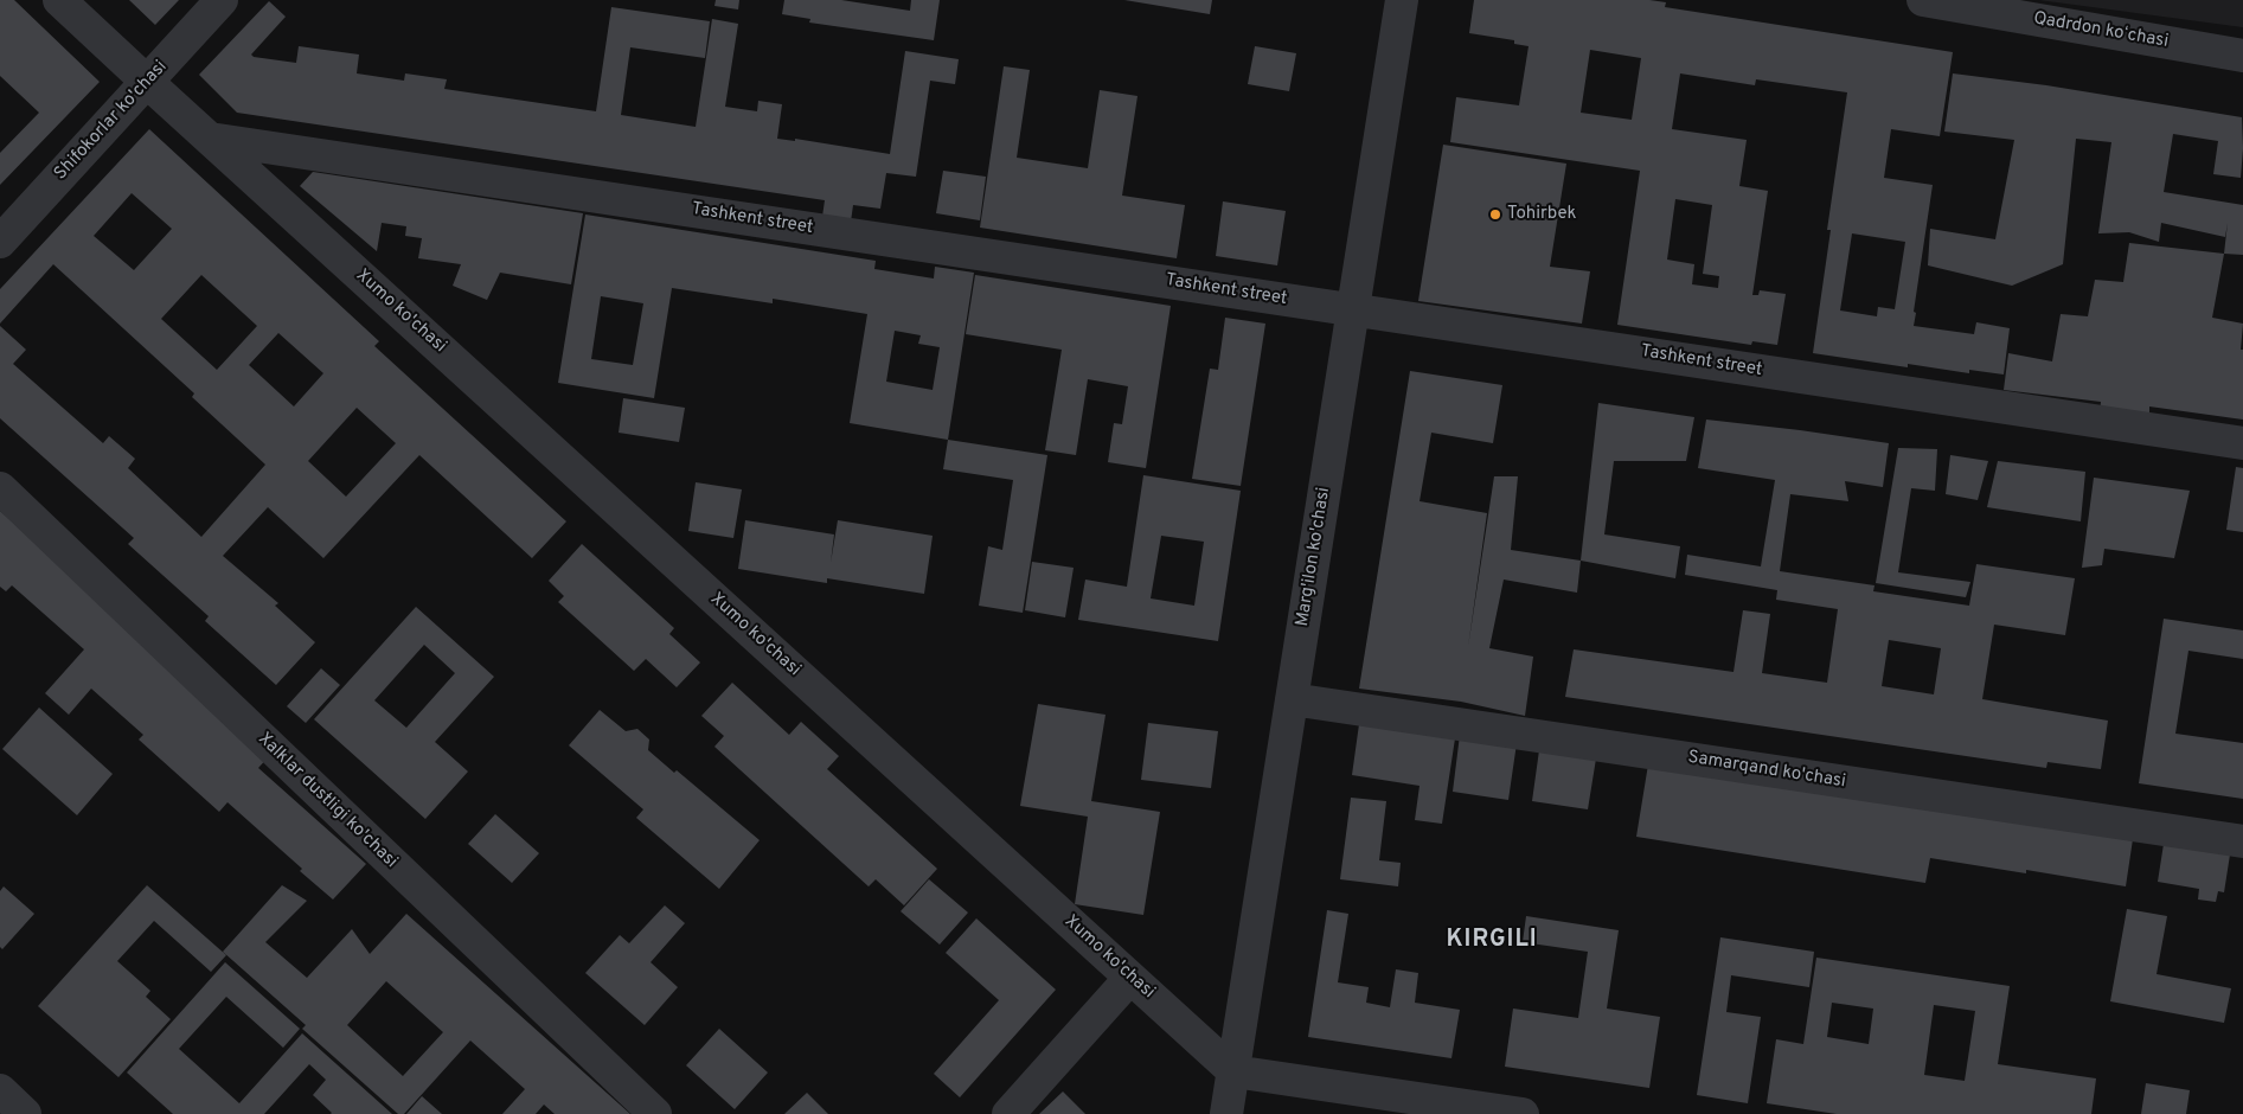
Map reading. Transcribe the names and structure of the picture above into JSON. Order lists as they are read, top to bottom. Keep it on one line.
{"streets":{"street":["Qadrdon koʻchasi","Shifokorlar ko'chasi","Tashkent street","Xumo ko'chasi","Marg'ilon ko'chasi","Samarqand ko'chasi","Xalklar dustligi ko'chasi"]},"crossings":[["Shifokorlar ko'chasi","Xumo ko'chasi"],["Tashkent street","Xumo ko'chasi"],["Tashkent street","Marg'ilon ko'chasi"],["Xumo ko'chasi","Marg'ilon ko'chasi"],["Marg'ilon ko'chasi","Samarqand ko'chasi"]],"districts":["KIRGILI"],"places":["Tohirbek"]}
